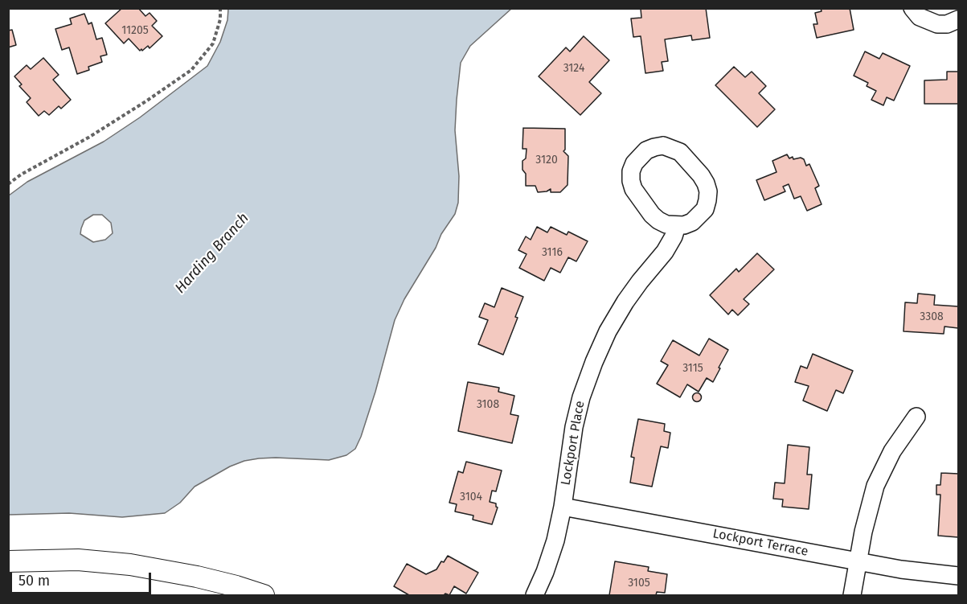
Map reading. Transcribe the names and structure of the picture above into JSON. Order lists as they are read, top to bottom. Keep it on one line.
{"streets":{"street":["Lockport Place","Lockport Terrace"]},"crossings":[["Lockport Place","Lockport Terrace"]],"water":["Harding Branch"],"house_numbers":["11205","3124","3120","3116","3308","3115","3108","3104","3105"],"scale_bar":"50 m"}
